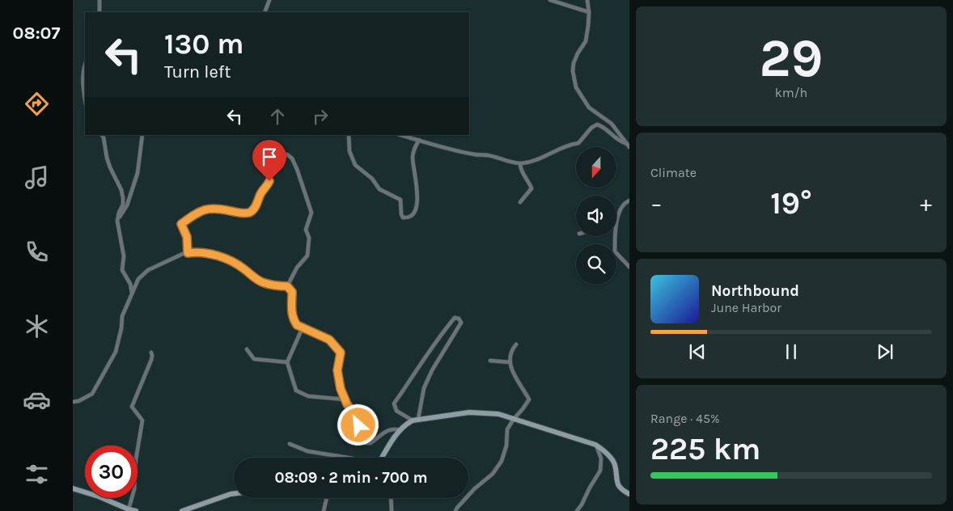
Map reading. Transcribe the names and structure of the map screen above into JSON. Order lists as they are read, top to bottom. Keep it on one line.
{"north":"bottom","page":{"tabs":"08:07","tile":[["29","km/h"],"Climate",["Range · 45%","225 km"]],"turn":["130 m","Turn left"],"heat":["−","19°","+"],"song":["Northbound","June Harbor"],"limit":"30","trip":"08:09 · 2 min · 700 m"}}
